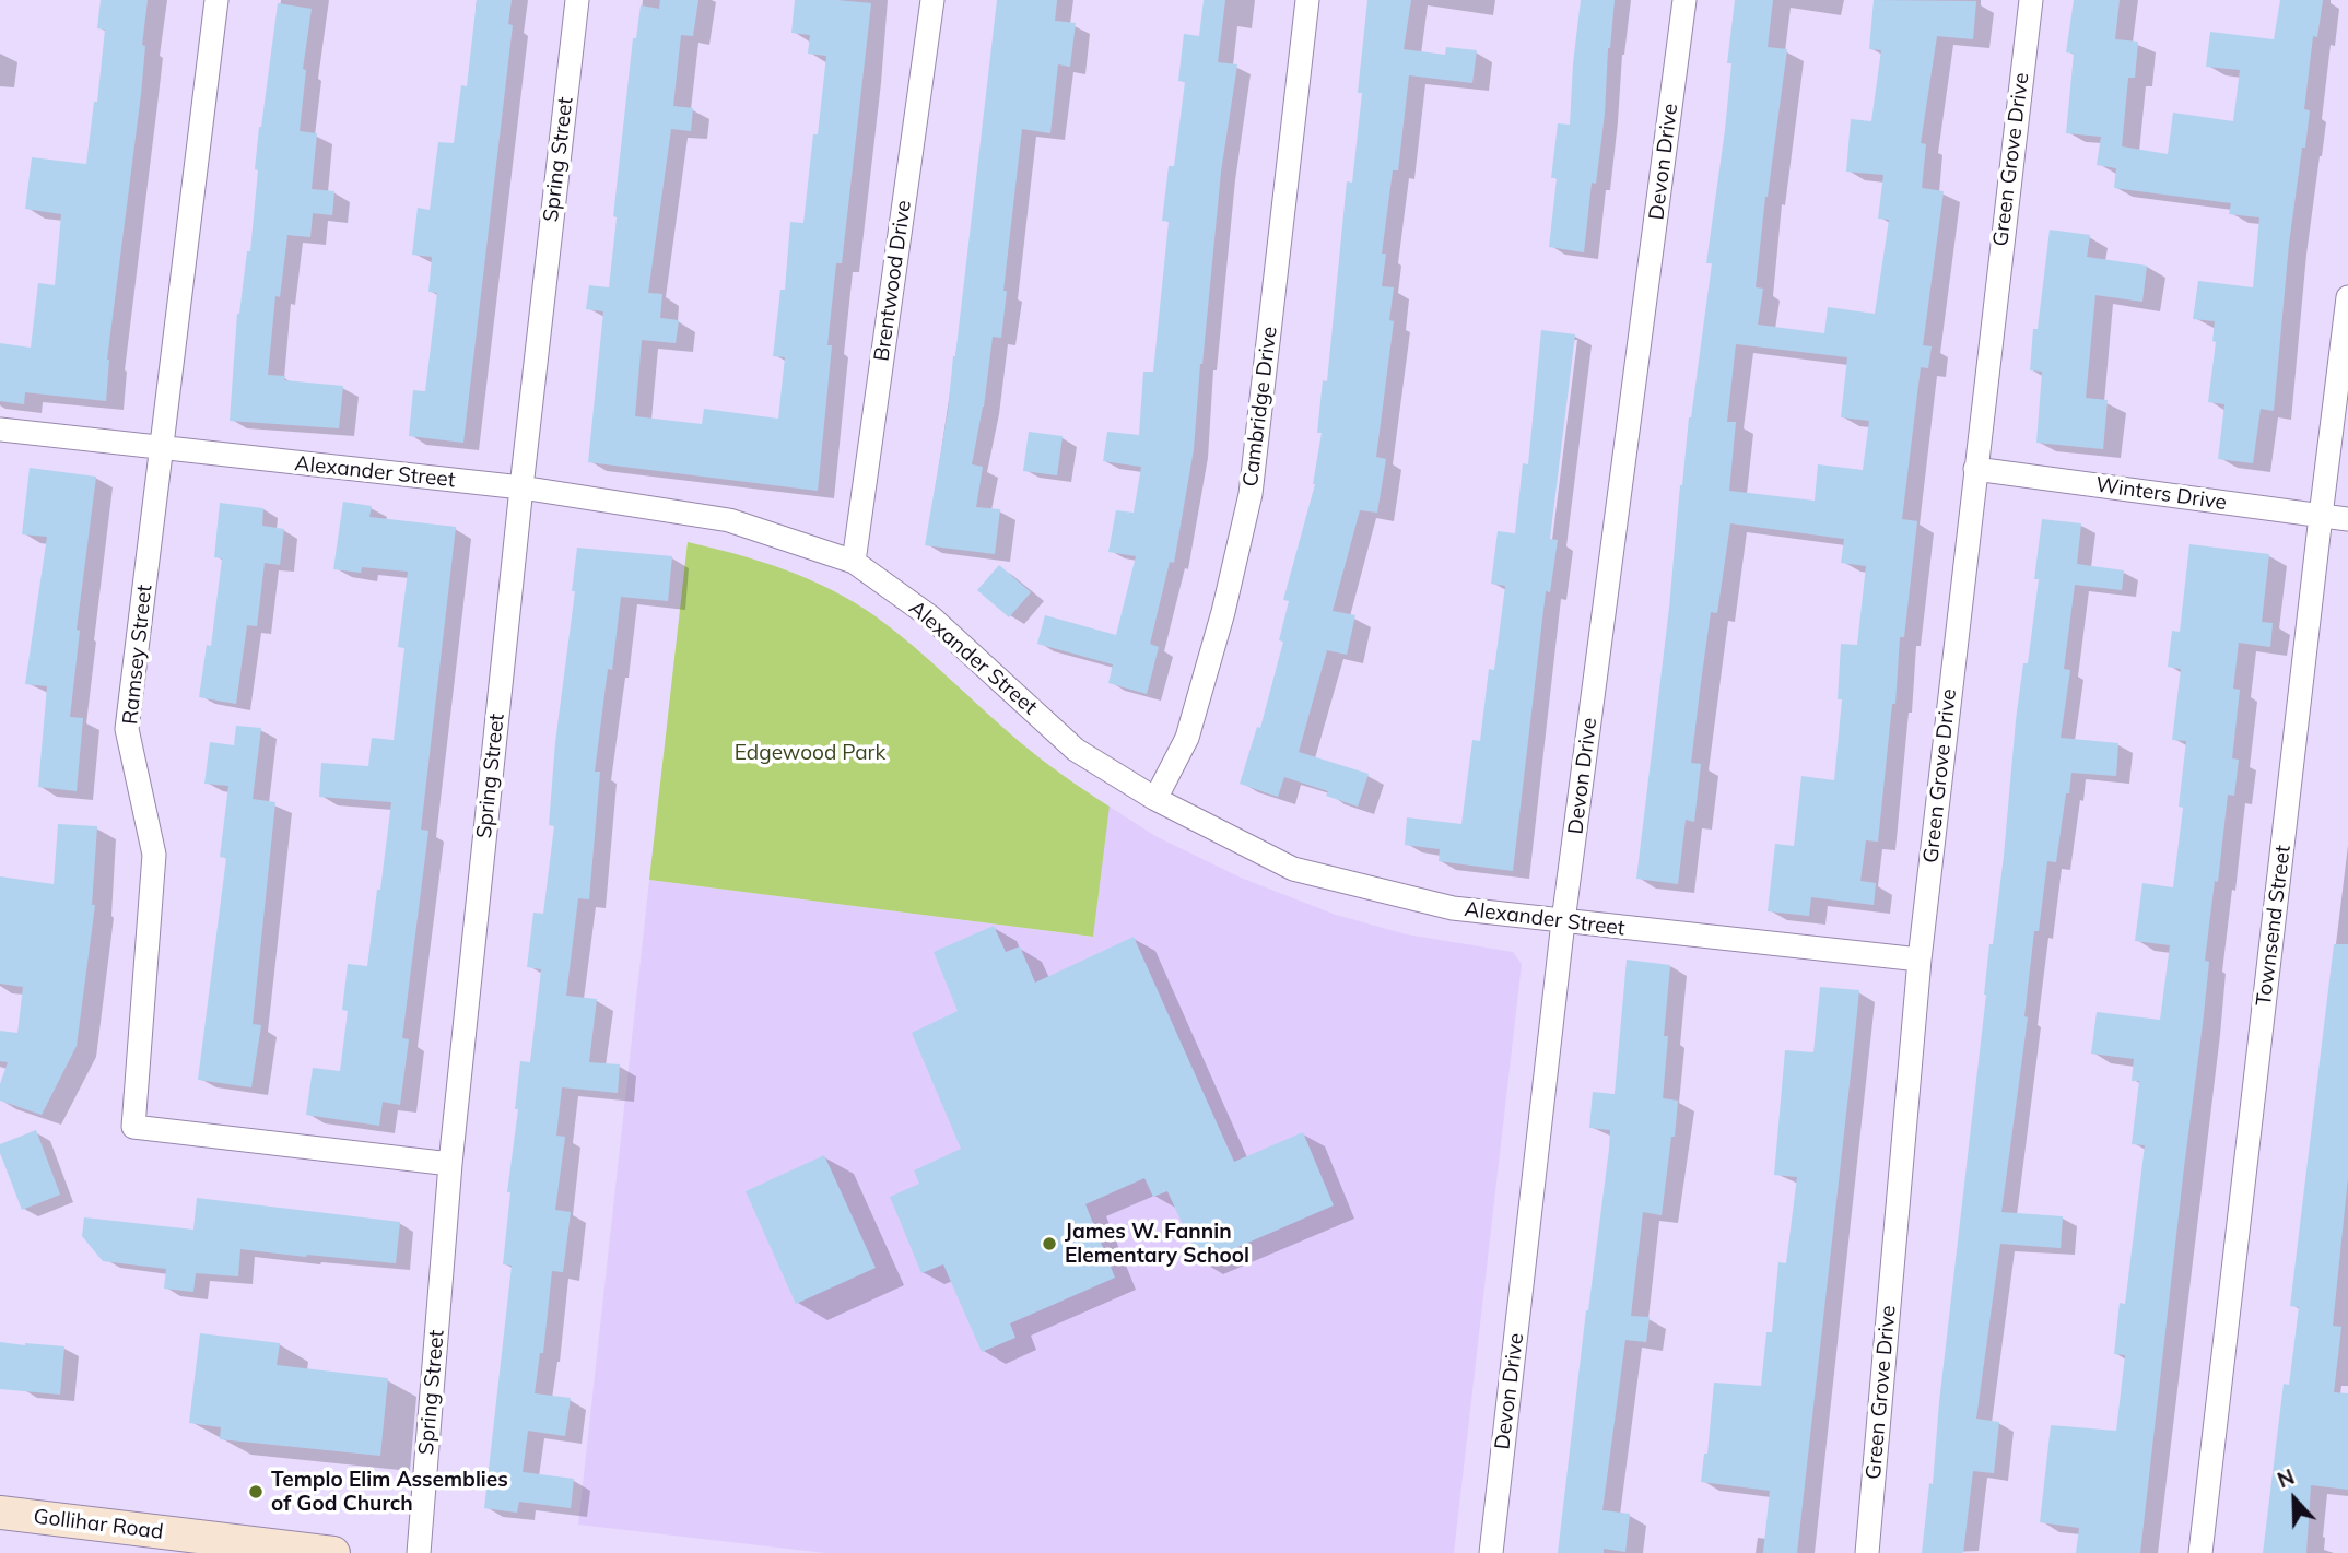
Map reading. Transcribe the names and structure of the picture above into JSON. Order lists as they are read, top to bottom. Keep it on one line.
{"streets":{"main road":["Gollihar Road"],"street":["Spring Street","Green Grove Drive","Devon Drive","Brentwood Drive","Cambridge Drive","Alexander Street","Winters Drive","Ramsey Street","Townsend Street"]},"crossings":[["Spring Street","Alexander Street"],["Spring Street","Ramsey Street"],["Green Grove Drive","Alexander Street"],["Green Grove Drive","Winters Drive"],["Devon Drive","Alexander Street"],["Brentwood Drive","Alexander Street"],["Cambridge Drive","Alexander Street"],["Alexander Street","Ramsey Street"],["Winters Drive","Townsend Street"]],"parks":["Edgewood Park"],"places":["James W. Fannin Elementary School","Templo Elim Assemblies of God Church"],"north":"top"}
